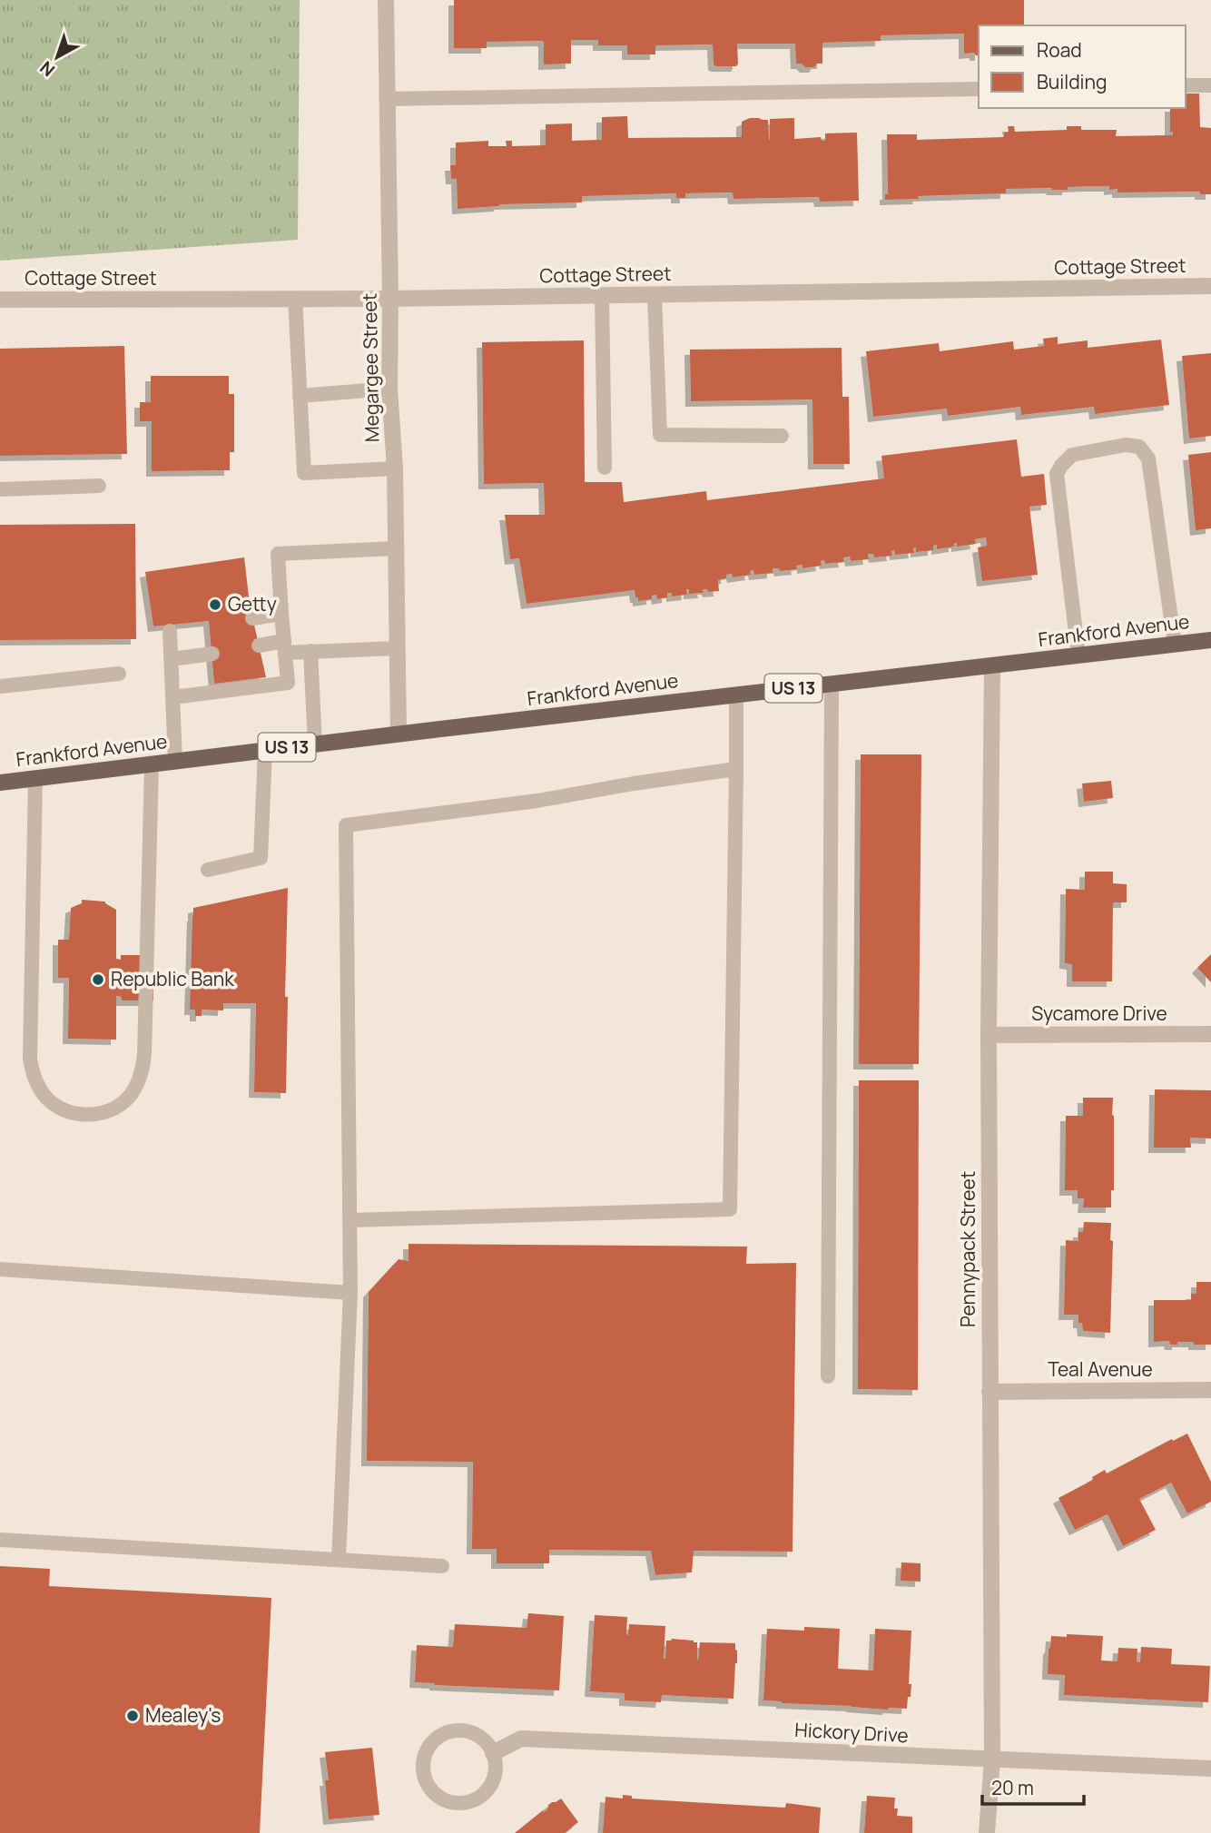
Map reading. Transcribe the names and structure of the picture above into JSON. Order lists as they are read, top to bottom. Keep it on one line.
{"streets":{"main road":["Frankford Avenue","US 13"],"street":["Cottage Street","Megargee Street","Sycamore Drive","Pennypack Street","Teal Avenue","Hickory Drive"]},"crossings":[["Cottage Street","Megargee Street"],["Megargee Street","Frankford Avenue"],["Frankford Avenue","Pennypack Street"],["Sycamore Drive","Pennypack Street"],["Pennypack Street","Teal Avenue"],["Pennypack Street","Hickory Drive"]],"places":["Getty","Republic Bank","Mealey's"],"legend":["Road","Building"],"scale_bar":"20 m","north":"bottom left"}
